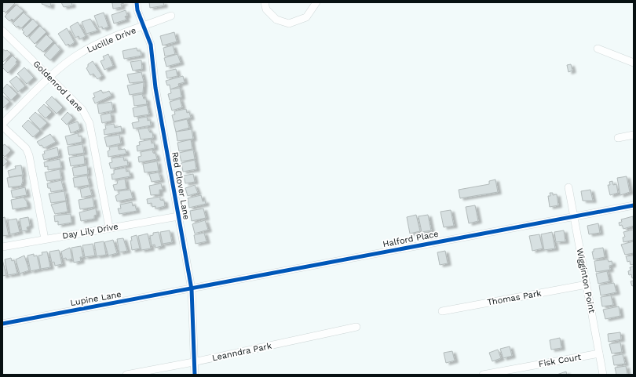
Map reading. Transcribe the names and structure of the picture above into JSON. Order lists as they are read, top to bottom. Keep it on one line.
{"streets":{"street":["Lucille Drive","Goldenrod Lane","Red Clover Lane","Day Lily Drive","Halford Place","Wigginton Point","Thomas Park","Lupine Lane","Leanndra Park","Fisk Court"]},"crossings":[["Lucille Drive","Goldenrod Lane"],["Lucille Drive","Red Clover Lane"],["Goldenrod Lane","Day Lily Drive"],["Red Clover Lane","Day Lily Drive"],["Red Clover Lane","Halford Place"],["Red Clover Lane","Lupine Lane"],["Red Clover Lane","Leanndra Park"],["Halford Place","Wigginton Point"],["Halford Place","Lupine Lane"],["Wigginton Point","Thomas Park"],["Wigginton Point","Fisk Court"]]}
